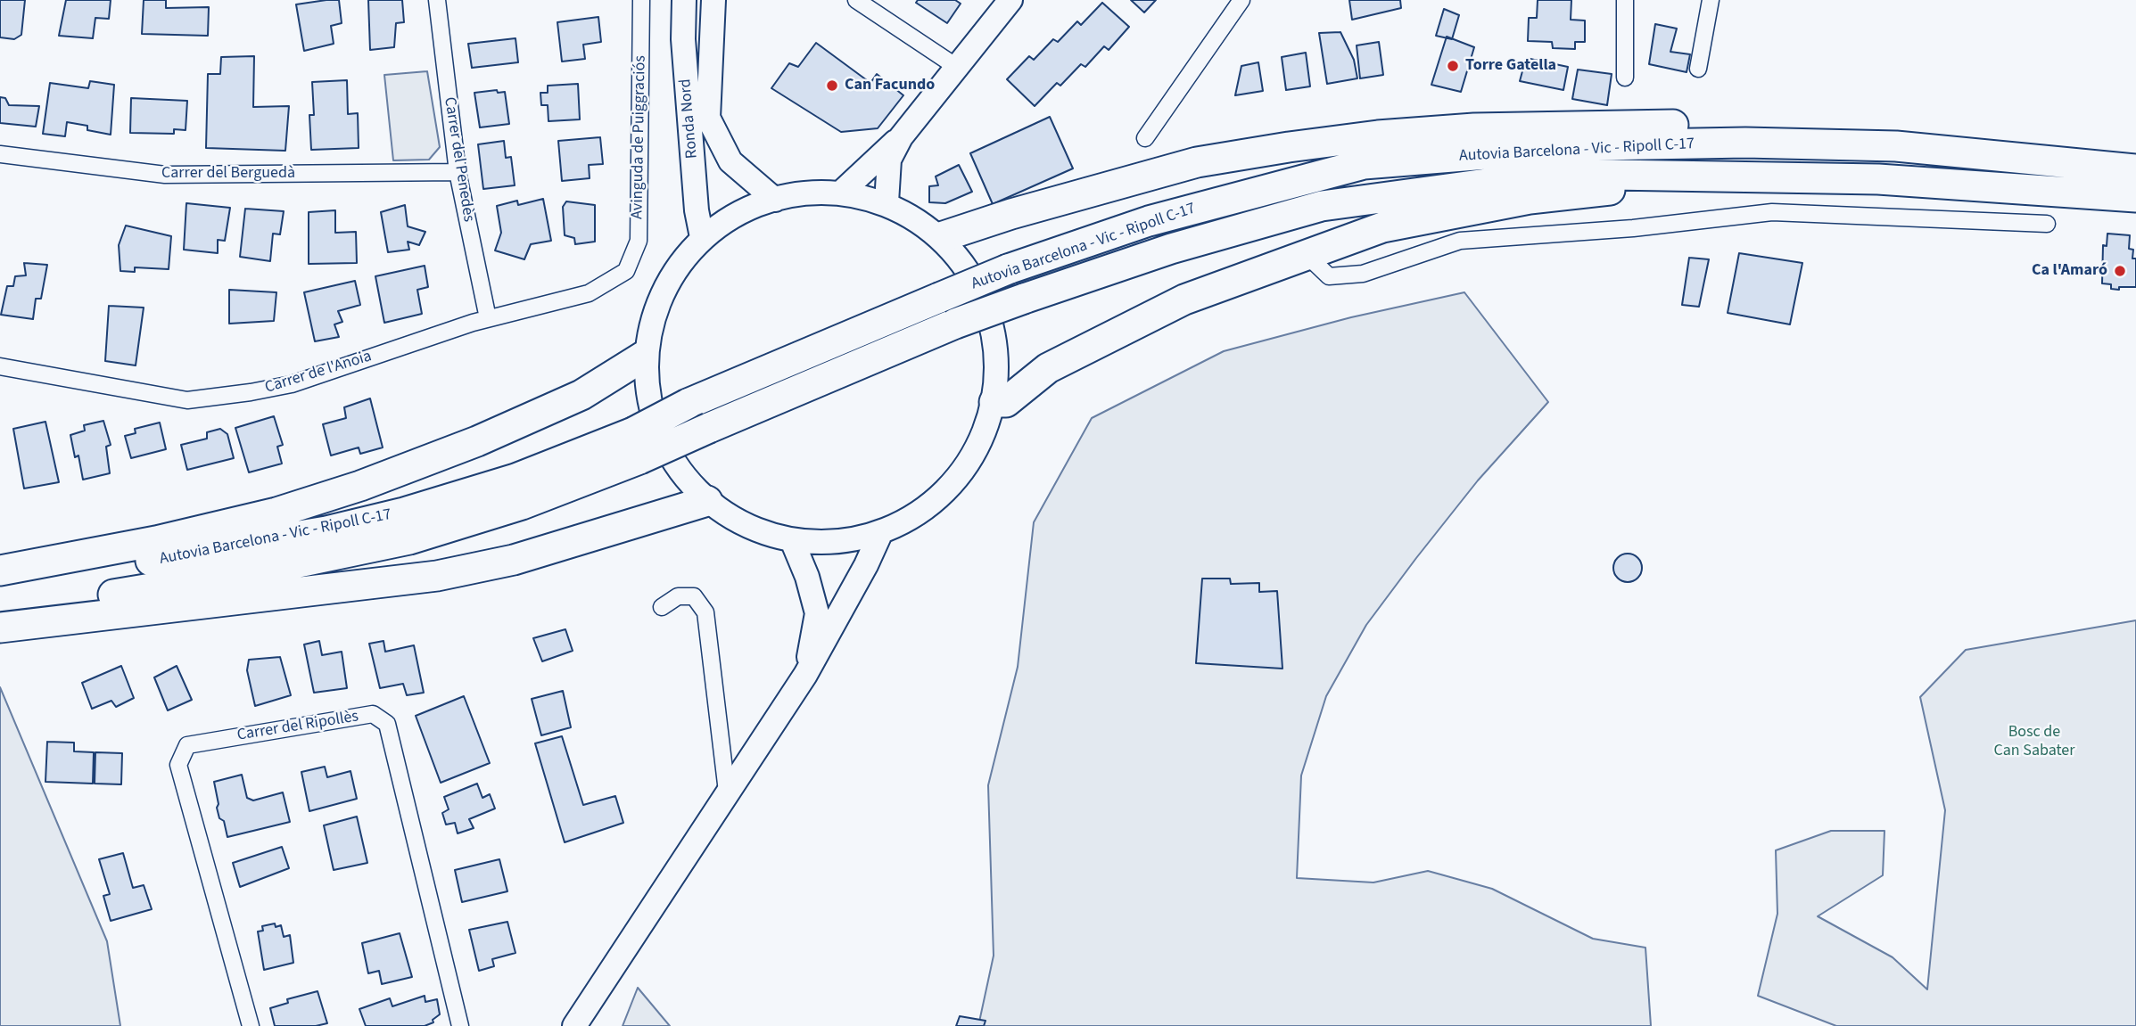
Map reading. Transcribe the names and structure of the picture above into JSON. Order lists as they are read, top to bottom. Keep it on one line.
{"streets":{"highway":["Autovia Barcelona - Vic - Ripoll C-17"],"main road":["Ronda Nord"],"street":["Avinguda de Puiggraciós","Carrer del Penedès","Carrer del Berguedà","Carrer de l'Anoia","Carrer del Ripollès"]},"crossings":[["Avinguda de Puiggraciós","Carrer de l'Anoia"],["Carrer del Penedès","Carrer del Berguedà"],["Carrer del Penedès","Carrer de l'Anoia"]],"parks":["Bosc de Can Sabater"],"places":["Torre Gatella","Can Facundo","Ca l'Amaró"]}
